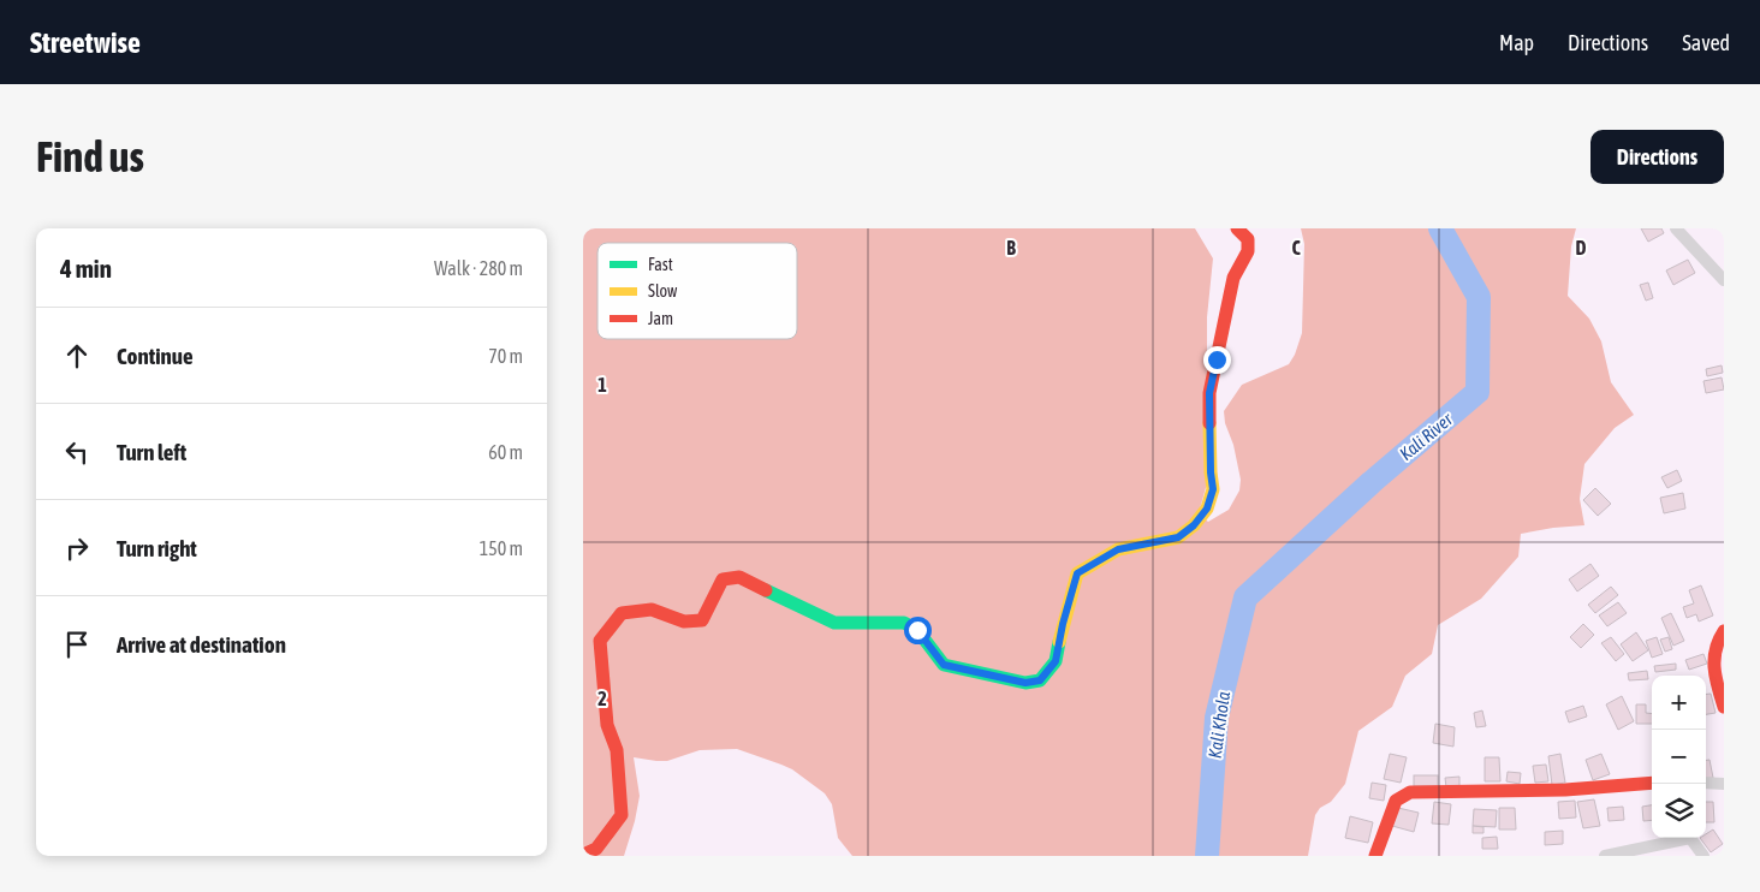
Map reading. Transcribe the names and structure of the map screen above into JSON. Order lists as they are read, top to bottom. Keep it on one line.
{"water":["Kali River","Kali Khola"],"legend":["Fast","Slow","Jam"],"page":{"header":"Streetwise","nav":["Map","Directions","Saved"],"buttons":"Directions","title":"Find us","heading":["4 min","Walk · 280 m"],"list":[["Continue","70 m"],["Turn left","60 m"],["Turn right","150 m"],"Arrive at destination"],"map_buttons":["+","−"]},"grid":{"columns":["B","C","D"],"rows":["1","2"]}}
